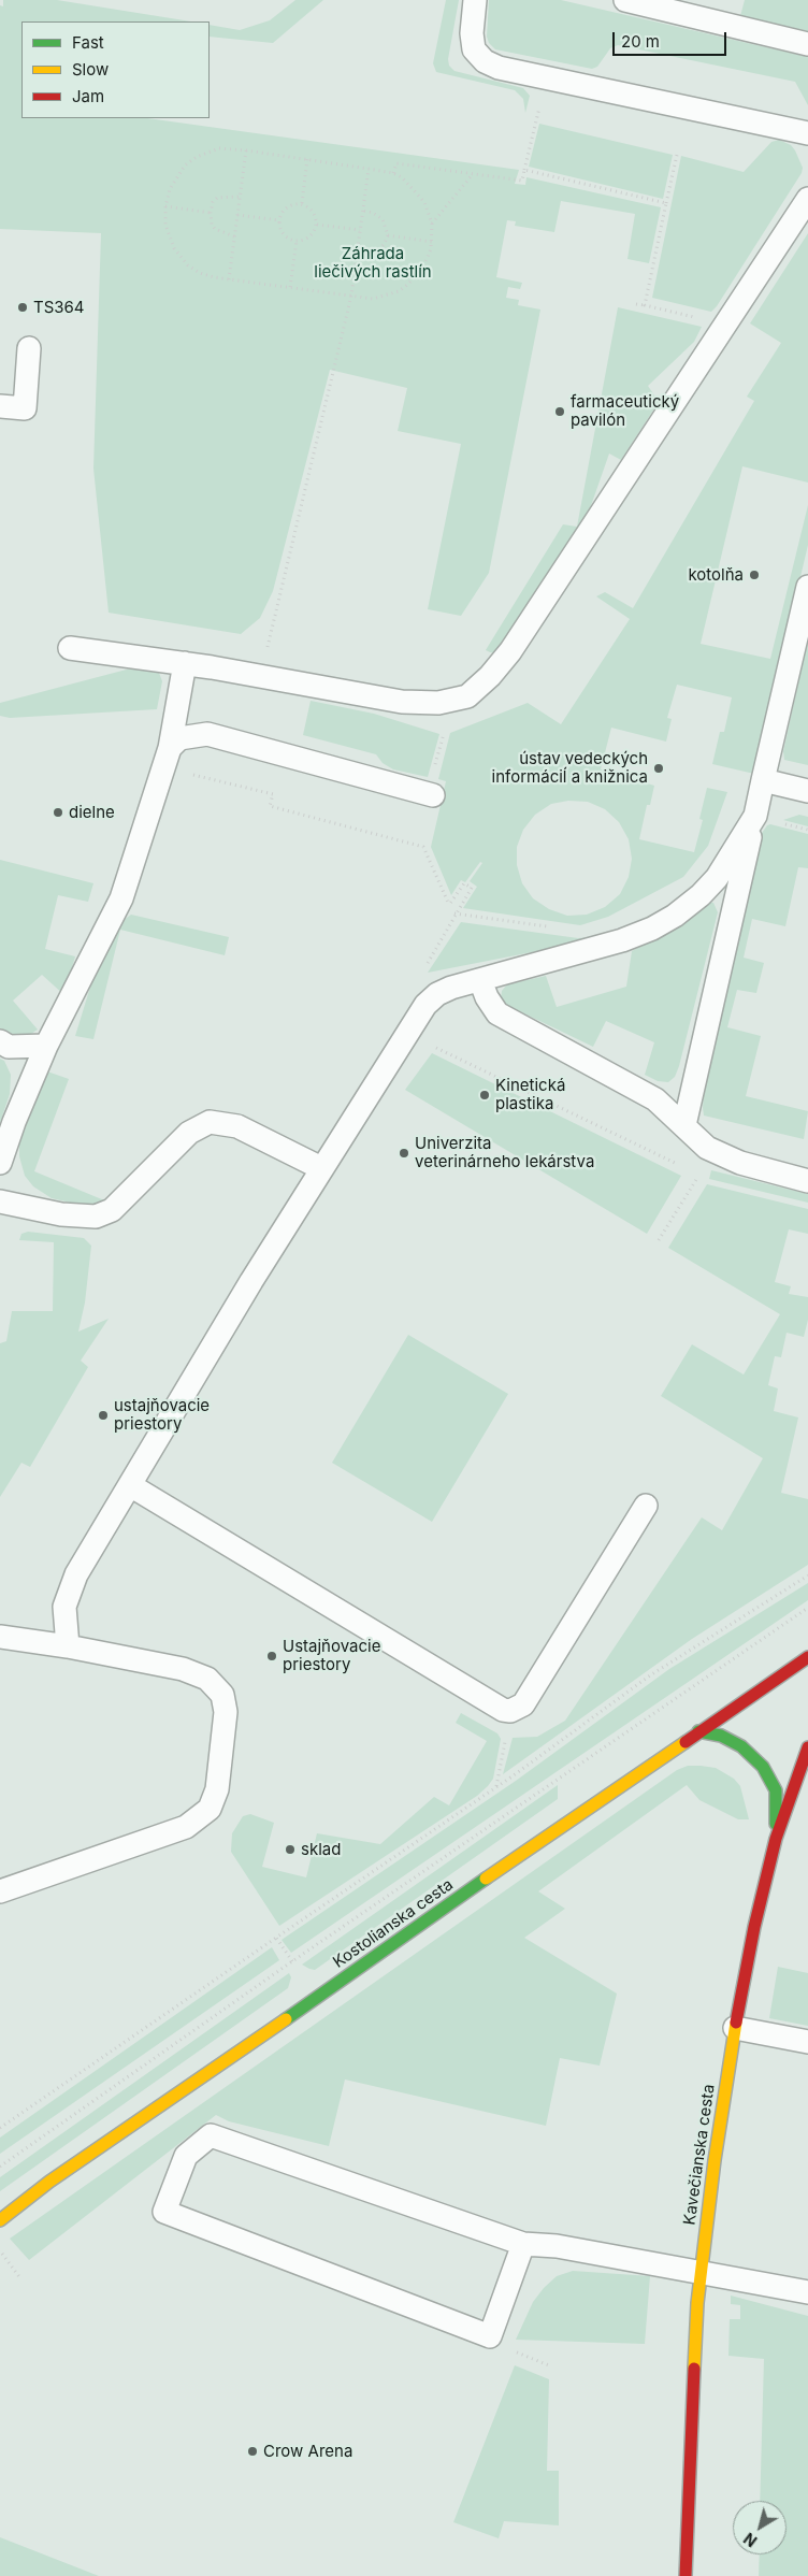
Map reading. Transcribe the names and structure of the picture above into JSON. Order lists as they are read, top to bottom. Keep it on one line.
{"streets":{"street":["Kostolianska cesta","Kavečianska cesta"]},"parks":["Záhrada liečivých rastlín"],"places":["TS364","farmaceutický pavilón","kotolňa","ústav vedeckých informáciĺ a knižnica","dielne","Kinetická plastika","Univerzita veterinárneho lekárstva","ustajňovacie priestory","Ustajňovacie priestory","sklad","Crow Arena"],"legend":["Fast","Slow","Jam"],"scale_bar":"20 m","north":"bottom left"}
